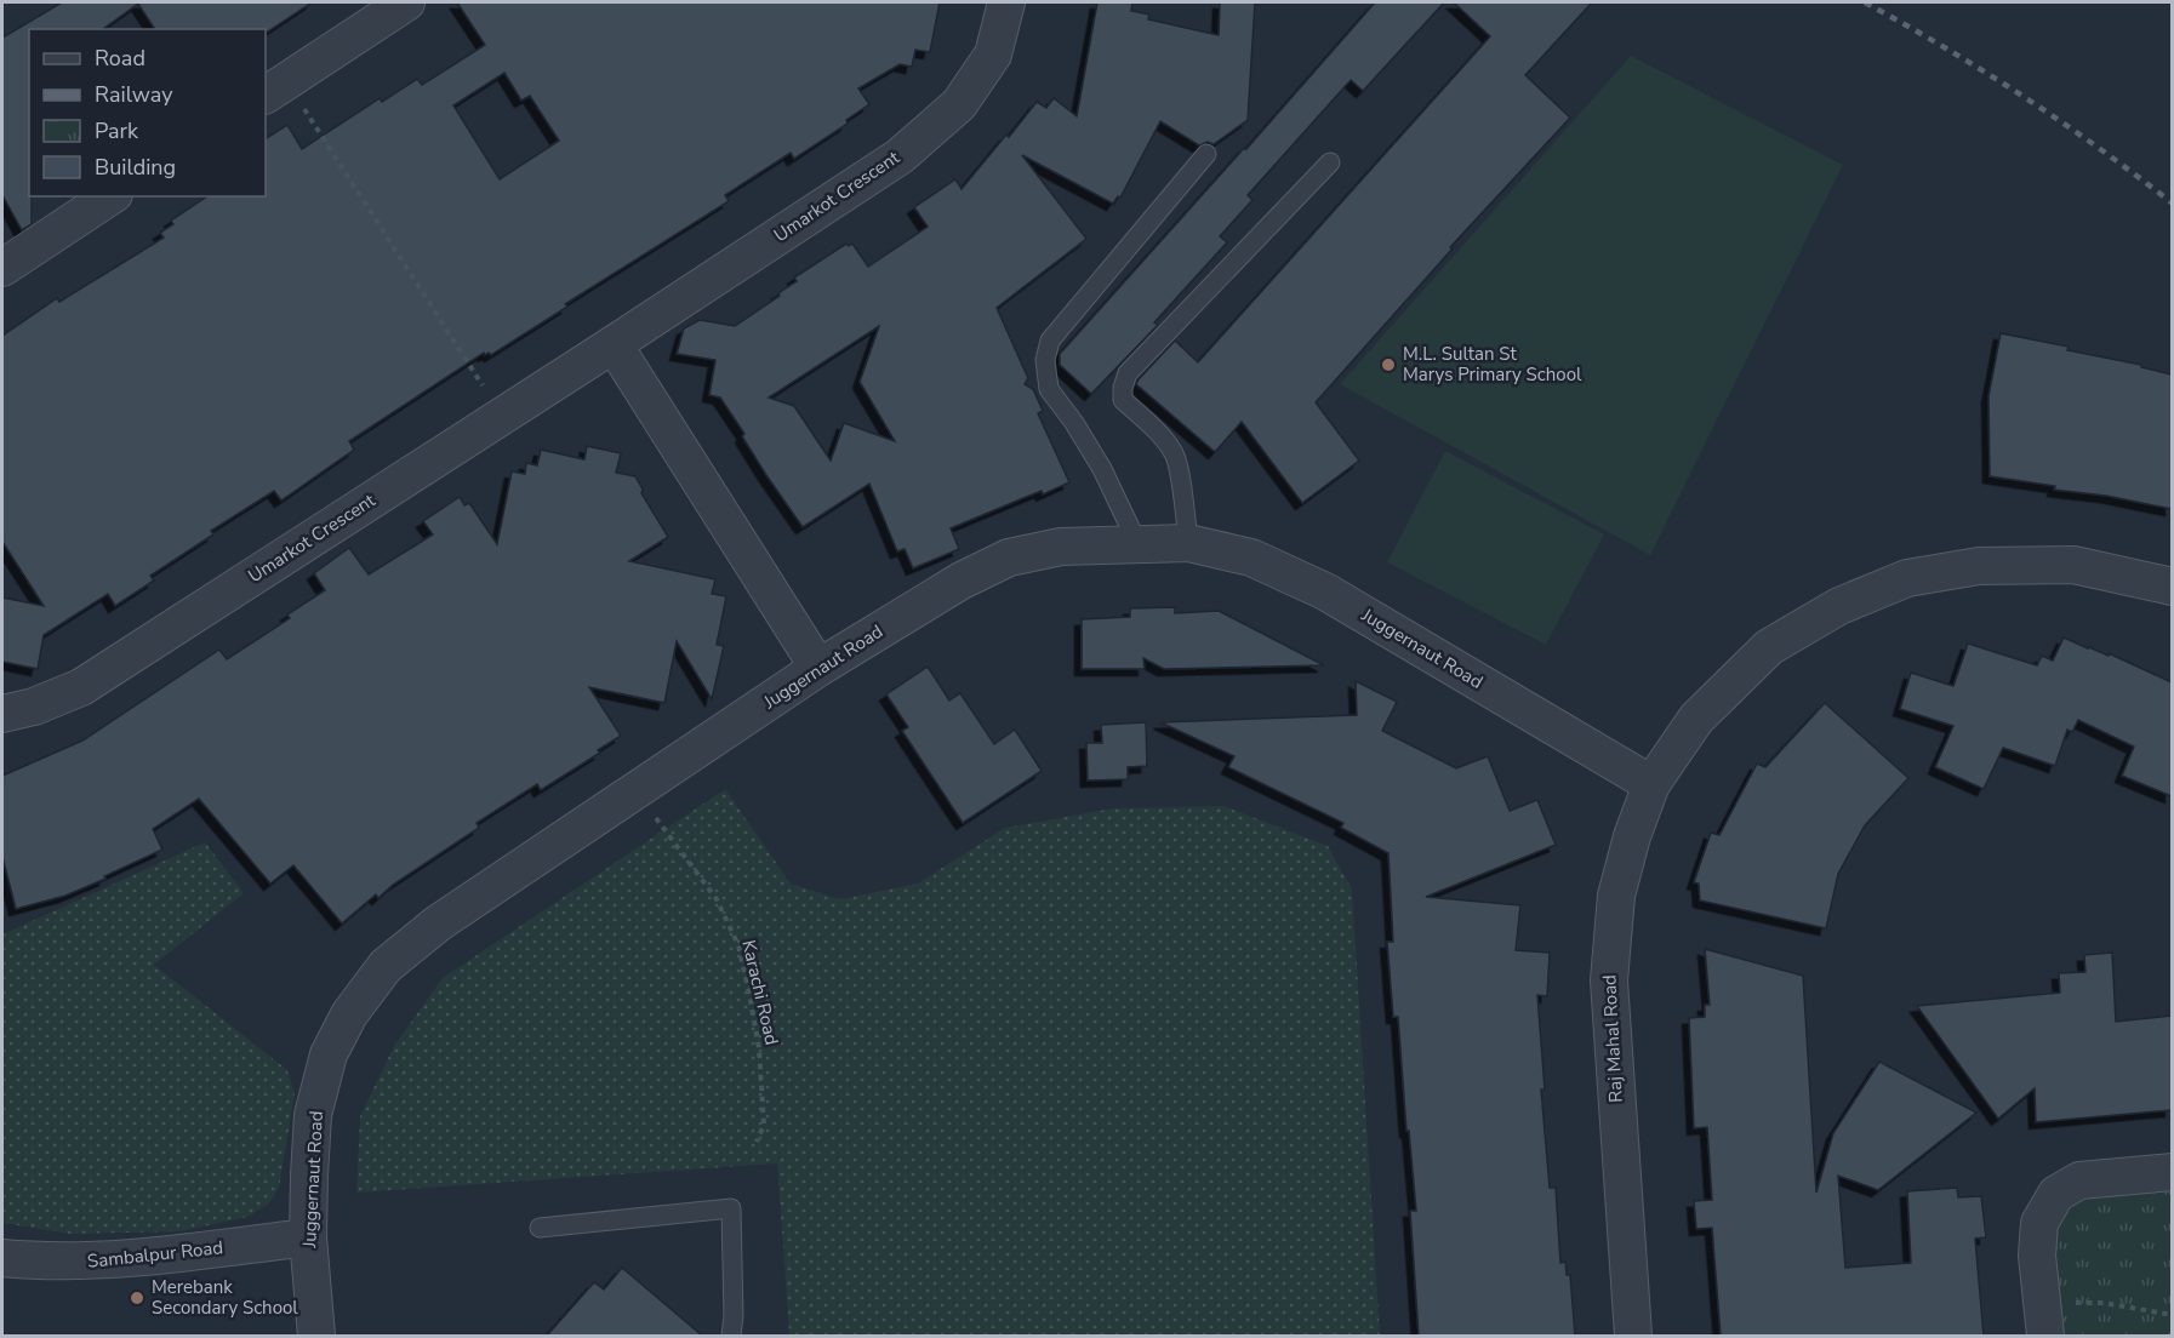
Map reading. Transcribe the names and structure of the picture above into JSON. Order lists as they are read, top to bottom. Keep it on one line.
{"streets":{"street":["Umarkot Crescent","Juggernaut Road","Raj Mahal Road","Sambalpur Road"],"path":["Karachi Road"]},"crossings":[["Juggernaut Road","Karachi Road"],["Juggernaut Road","Raj Mahal Road"],["Juggernaut Road","Sambalpur Road"]],"places":["M.L. Sultan St Marys Primary School","Merebank Secondary School"],"legend":["Road","Railway","Park","Building"]}
